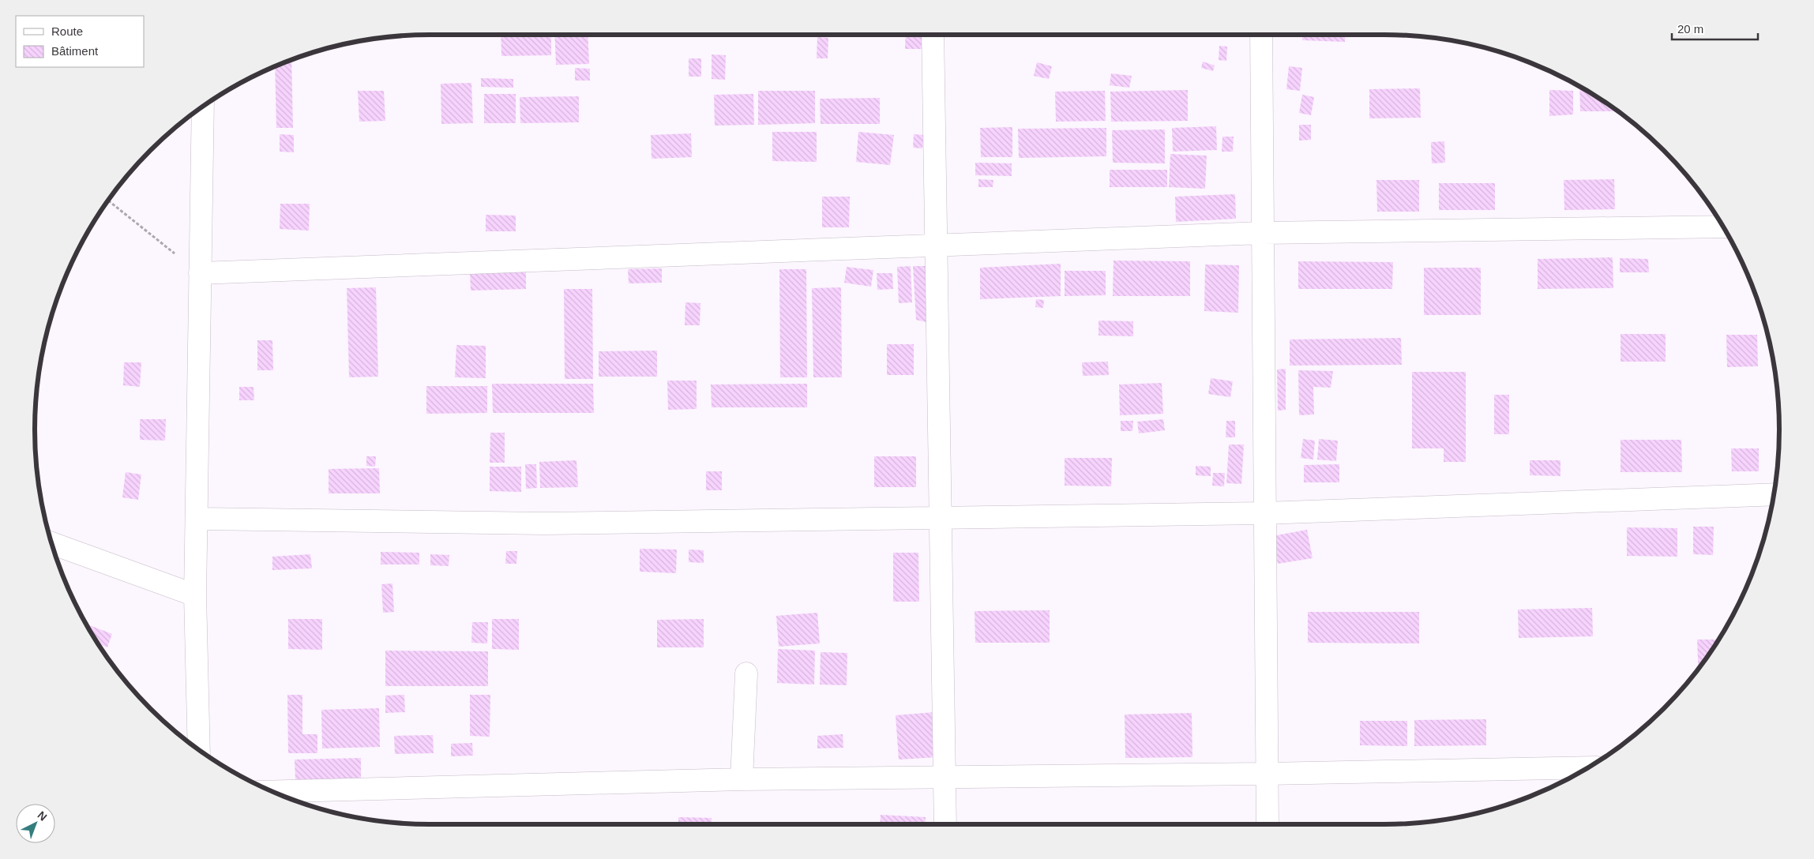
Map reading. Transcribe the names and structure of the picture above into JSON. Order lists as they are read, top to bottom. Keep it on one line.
{"legend":["Route","Bâtiment"],"scale_bar":"20 m","north":"top right"}
